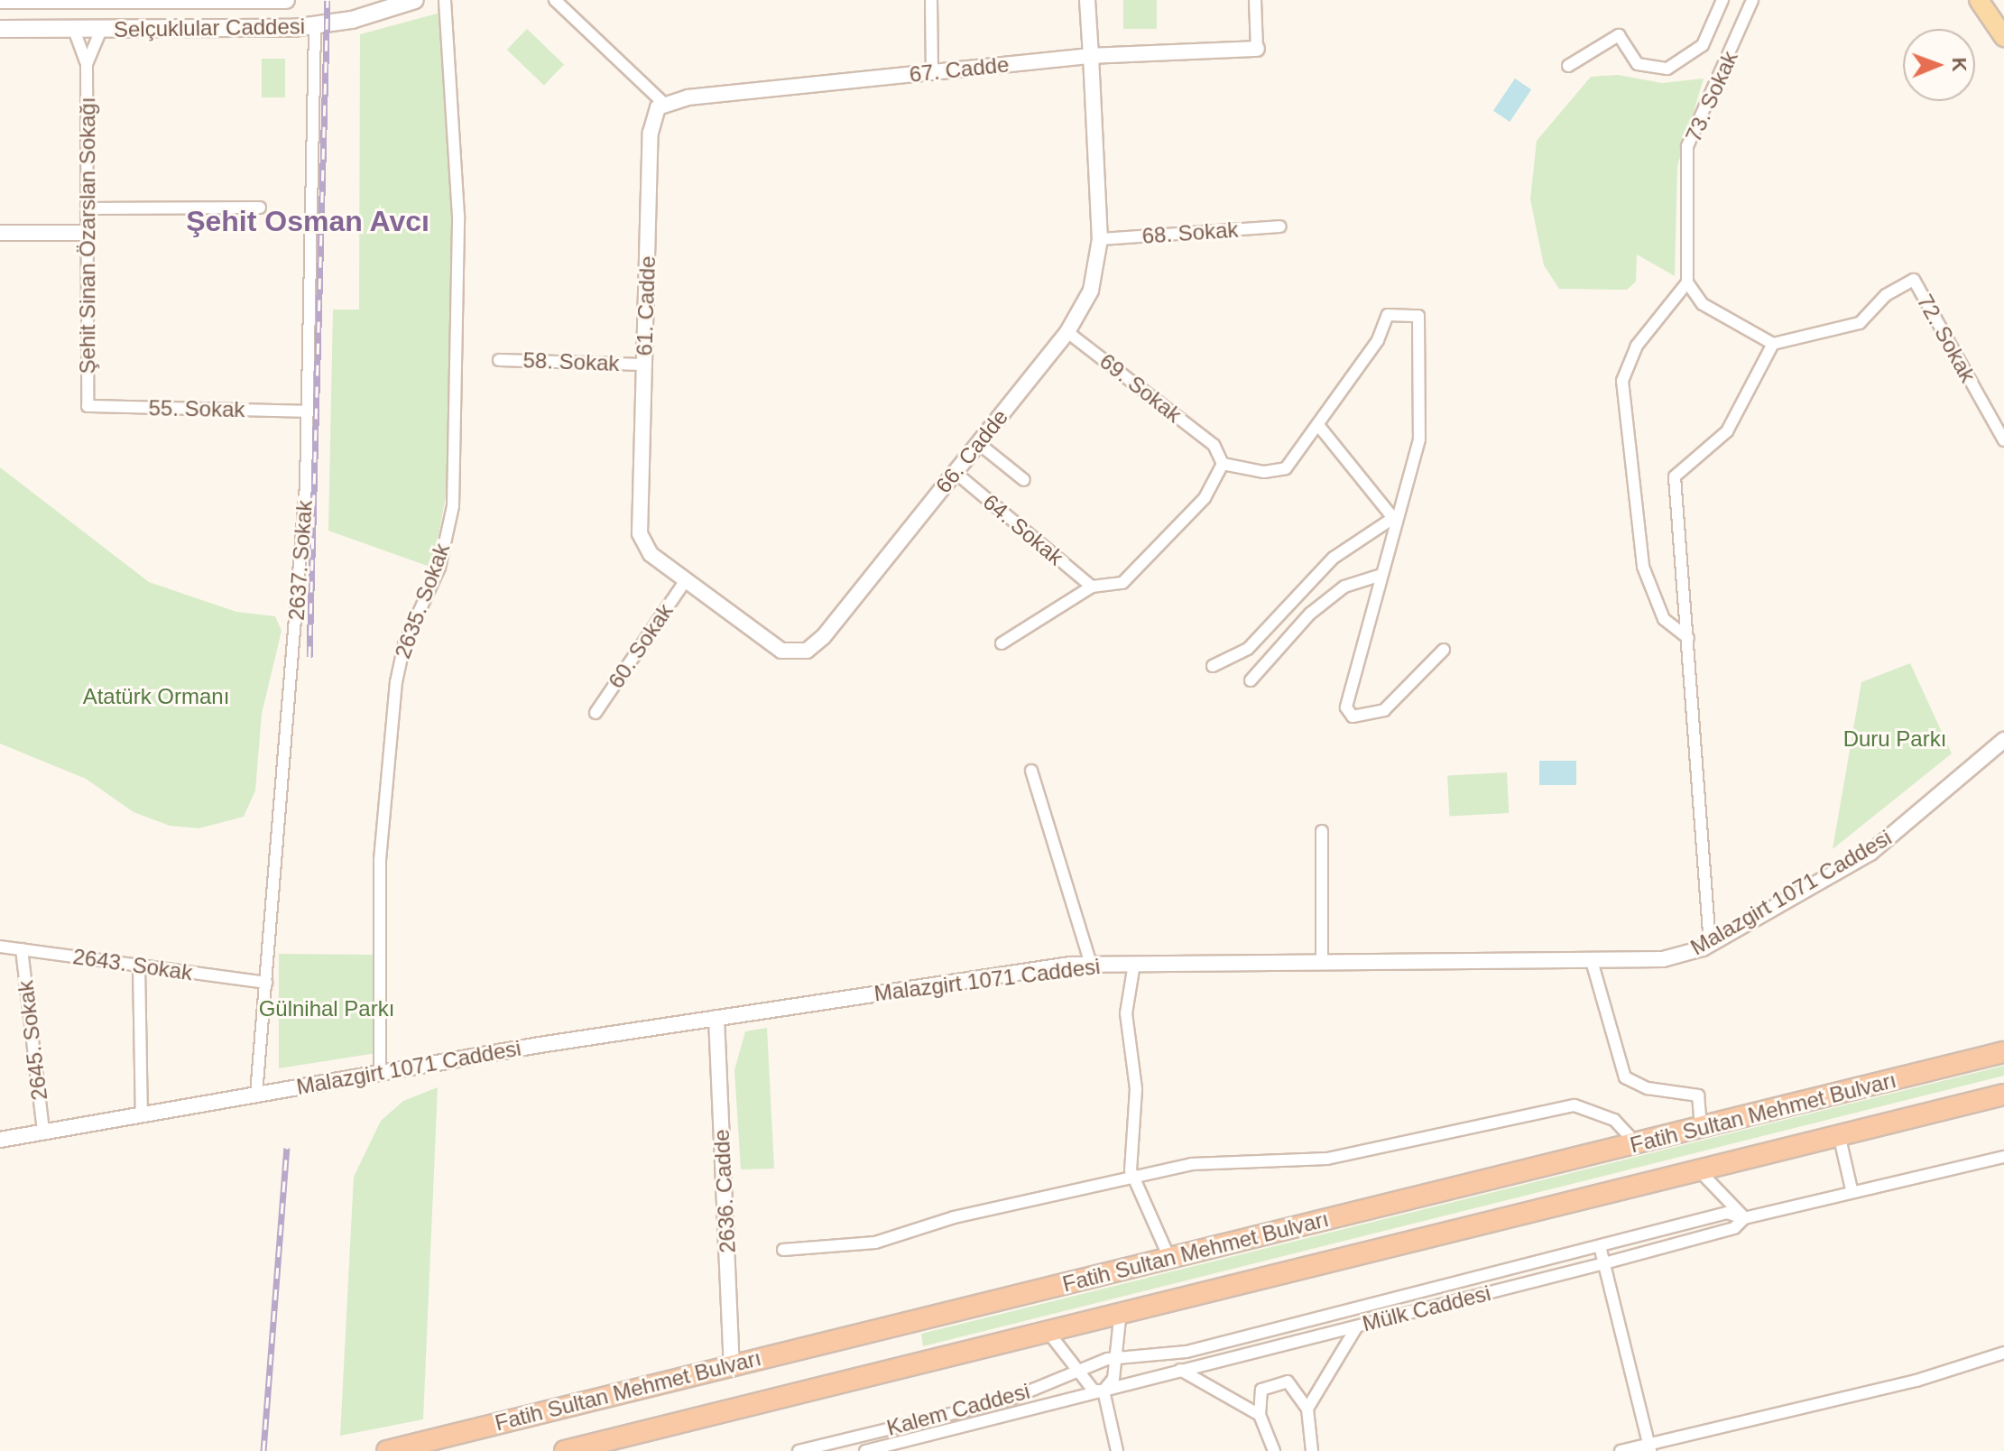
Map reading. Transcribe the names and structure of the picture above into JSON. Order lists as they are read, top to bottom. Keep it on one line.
{"streets":{"highway":["Fatih Sultan Mehmet Bulvarı"],"main road":["Selçuklular Caddesi"],"street":["67. Cadde","73. Sokak","68. Sokak","Şehit Sinan Özarslan Sokağı","61. Cadde","72. Sokak","58. Sokak","69. Sokak","55. Sokak","66. Cadde","64. Sokak","2637. Sokak","2635. Sokak","60. Sokak","Malazgirt 1071 Caddesi","2643. Sokak","2645. Sokak","2636. Cadde","Mülk Caddesi","Kalem Caddesi"]},"crossings":[["Selçuklular Caddesi","2637. Sokak"],["67. Cadde","61. Cadde"],["67. Cadde","66. Cadde"],["68. Sokak","66. Cadde"],["Şehit Sinan Özarslan Sokağı","55. Sokak"],["61. Cadde","58. Sokak"],["61. Cadde","66. Cadde"],["69. Sokak","66. Cadde"],["55. Sokak","2637. Sokak"],["66. Cadde","64. Sokak"],["66. Cadde","60. Sokak"],["2637. Sokak","Malazgirt 1071 Caddesi"],["2637. Sokak","2643. Sokak"],["2635. Sokak","Malazgirt 1071 Caddesi"],["Malazgirt 1071 Caddesi","2645. Sokak"],["Malazgirt 1071 Caddesi","2636. Cadde"],["2643. Sokak","2645. Sokak"],["Fatih Sultan Mehmet Bulvarı","2636. Cadde"],["Mülk Caddesi","Kalem Caddesi"]],"districts":["Şehit Osman Avcı"],"parks":["Atatürk Ormanı","Duru Parkı","Gülnihal Parkı"],"north":"right"}
